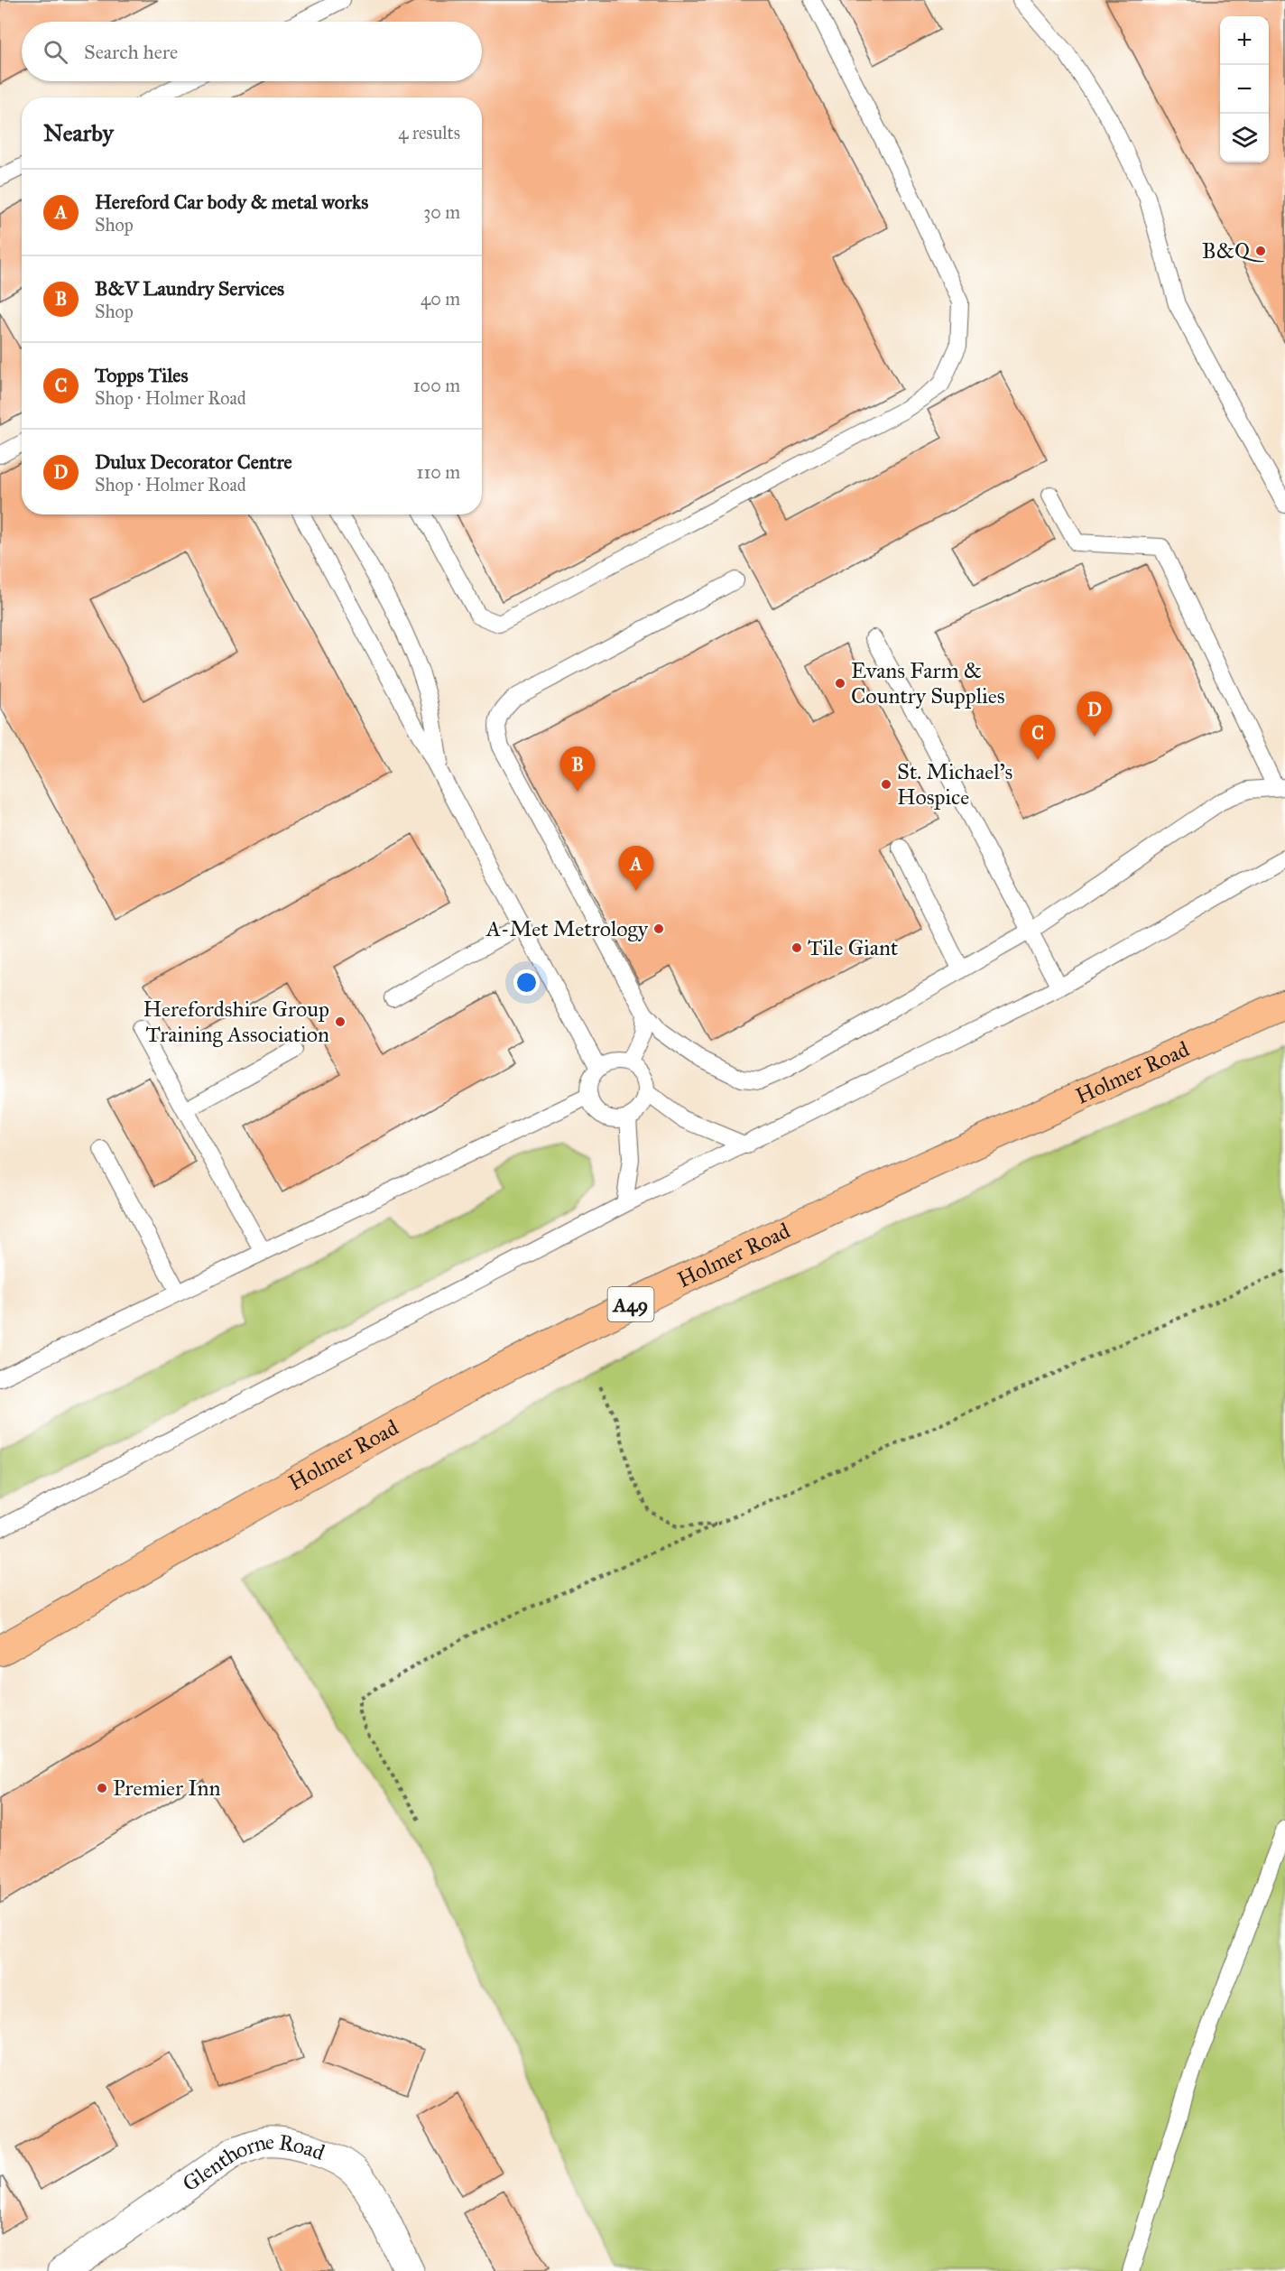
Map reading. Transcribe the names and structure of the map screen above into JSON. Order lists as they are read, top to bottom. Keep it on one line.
{"streets":{"highway":["Holmer Road","A49"],"street":["Glenthorne Road"]},"places":["B&Q","Evans Farm & Country Supplies","St. Michael's Hospice","A-Met Metrology","Tile Giant","Herefordshire Group Training Association","Premier Inn"],"page":{"map_buttons":["+","−"],"search":"Search here","heading":["Nearby","4 results"],"list":[{"mark":"A","name":"Hereford Car body & metal works","note":"Shop","value":"30 m"},{"mark":"B","name":"B&V Laundry Services","note":"Shop","value":"40 m"},{"mark":"C","name":"Topps Tiles","note":"Shop · Holmer Road","value":"100 m"},{"mark":"D","name":"Dulux Decorator Centre","note":"Shop · Holmer Road","value":"110 m"}],"pins":["D","C","B","A"]}}
